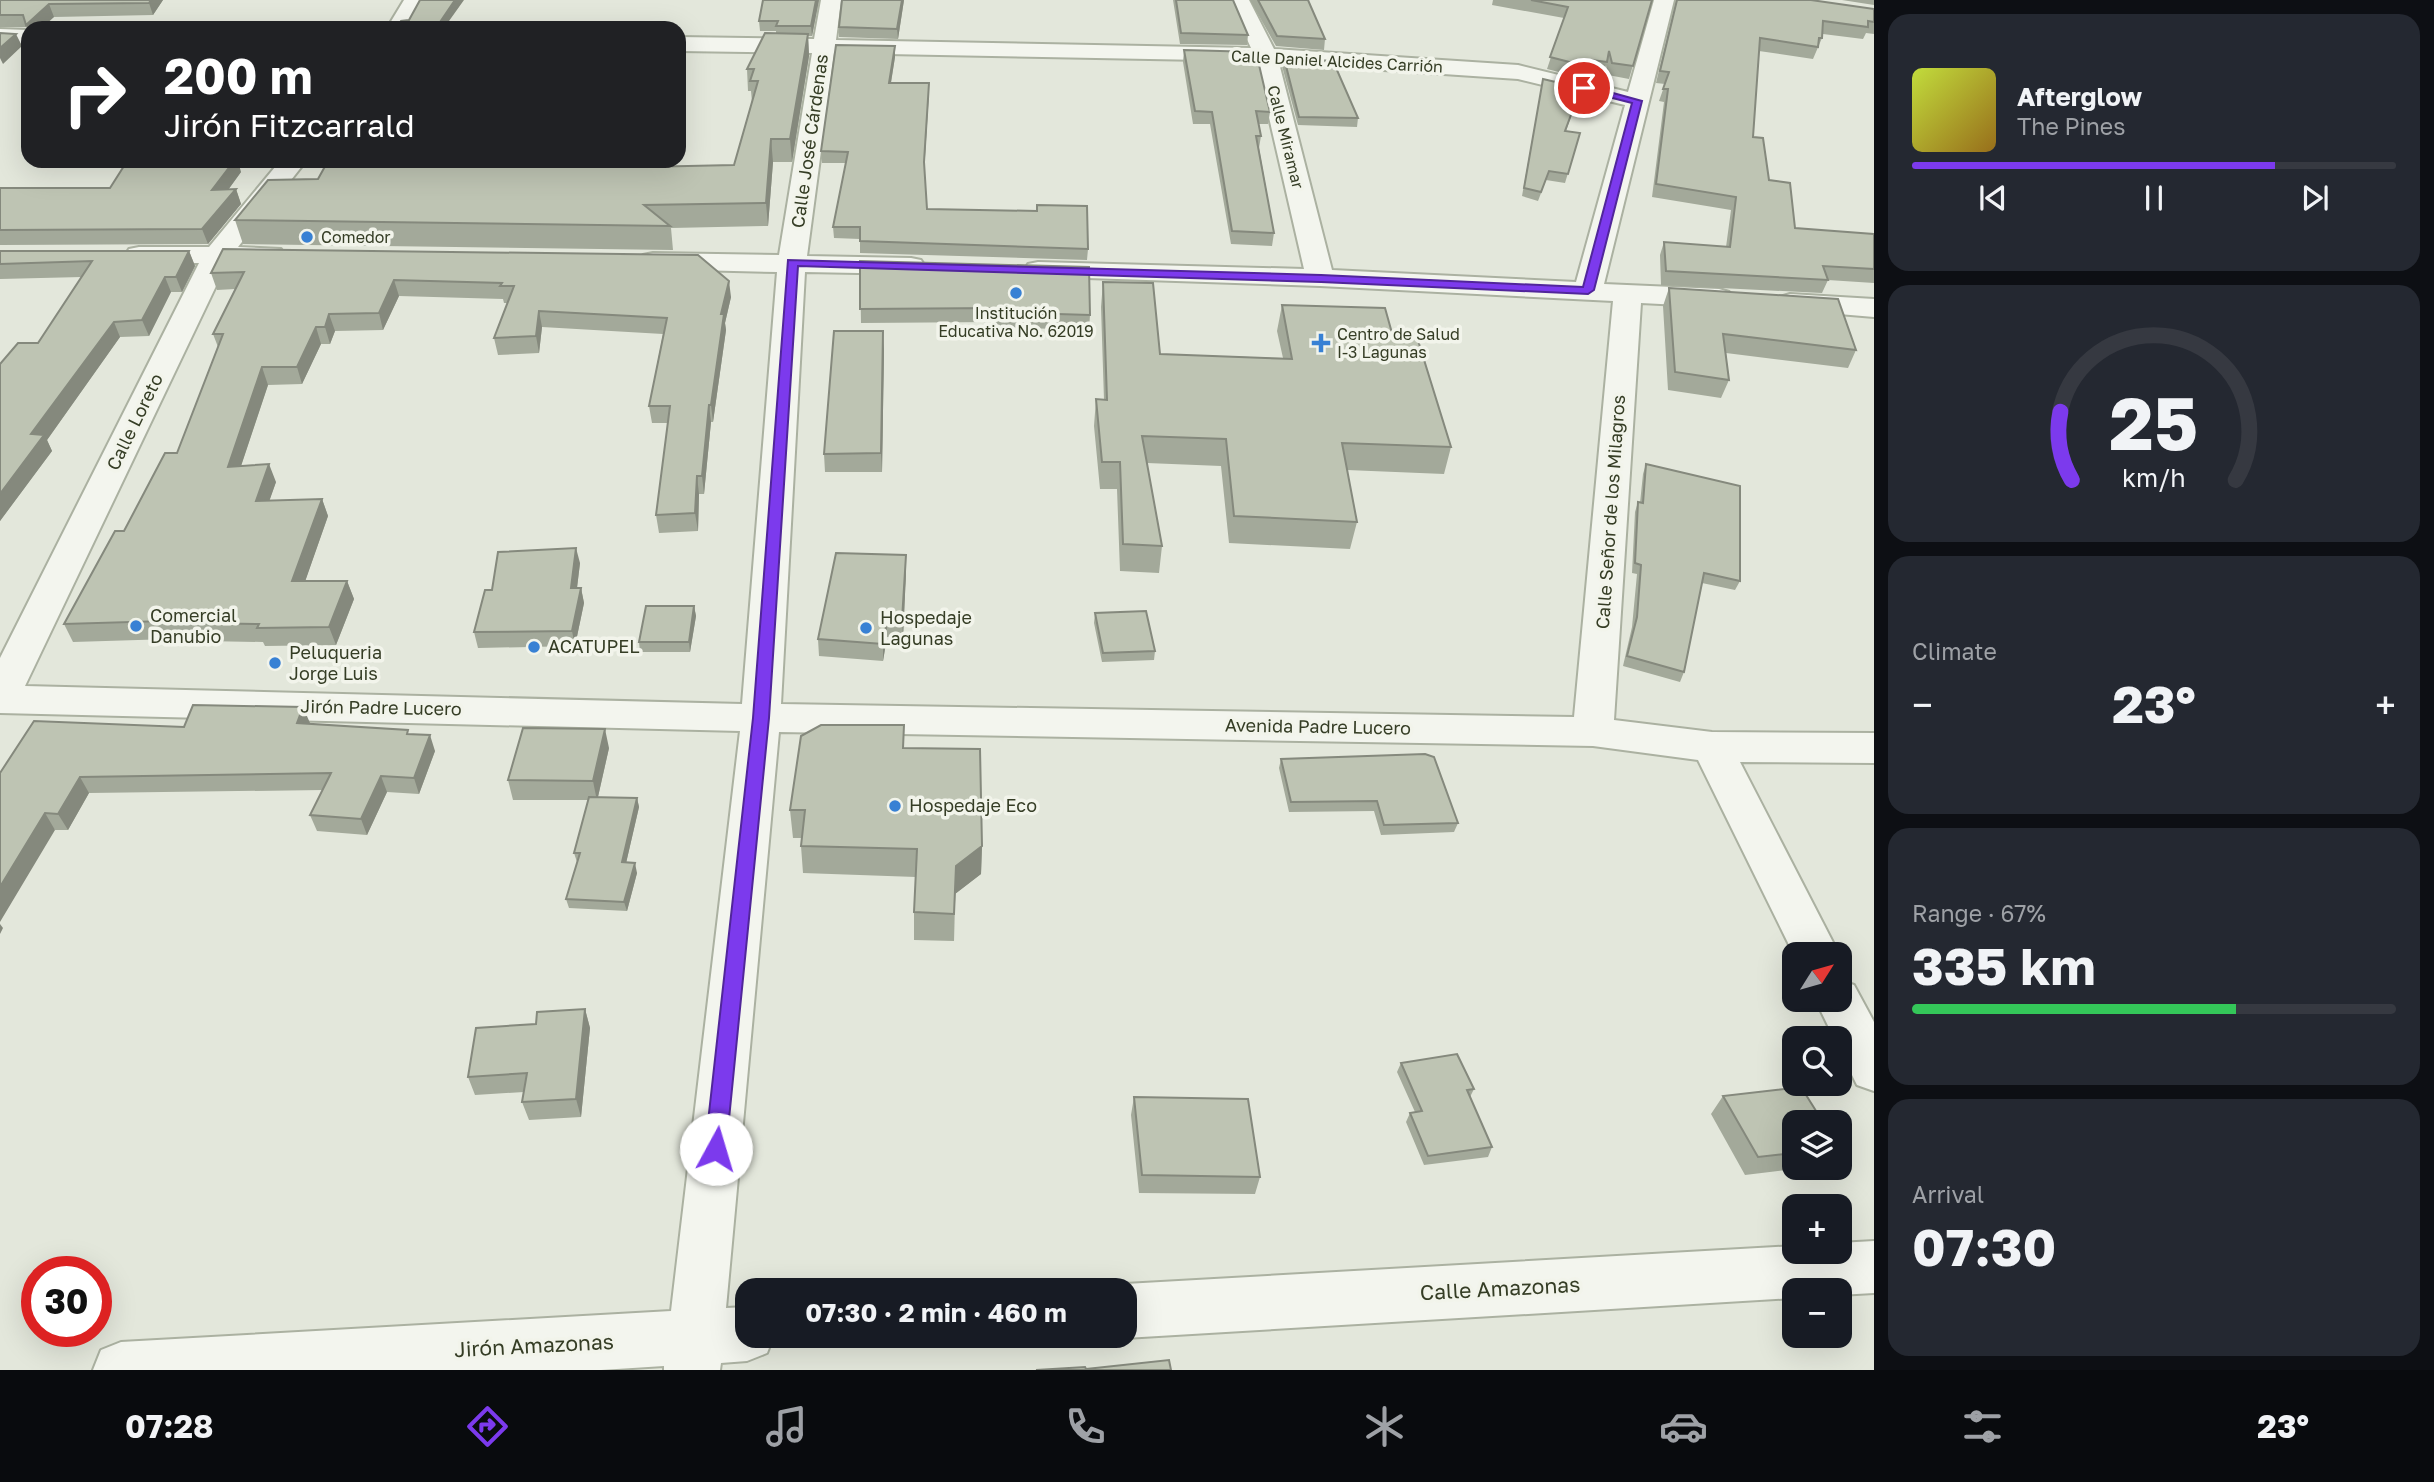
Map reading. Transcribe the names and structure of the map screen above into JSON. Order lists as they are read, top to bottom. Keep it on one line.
{"streets":{"street":["Calle Daniel Alcides Carrión","Calle Miramar","Calle José Cárdenas","Calle Loreto","Calle Señor de los Milagros","Jirón Padre Lucero","Avenida Padre Lucero","Calle Amazonas","Jirón Amazonas"]},"crossings":[["Calle Daniel Alcides Carrión","Calle Miramar"],["Calle Daniel Alcides Carrión","Calle José Cárdenas"],["Calle José Cárdenas","Jirón Padre Lucero"],["Calle José Cárdenas","Avenida Padre Lucero"],["Calle José Cárdenas","Jirón Amazonas"],["Calle Loreto","Jirón Padre Lucero"],["Calle Señor de los Milagros","Avenida Padre Lucero"],["Jirón Padre Lucero","Avenida Padre Lucero"]],"places":{"other":["Comedor","Institución Educativa No. 62019","Comercial Danubio","Hospedaje Lagunas","ACATUPEL","Peluqueria Jorge Luis","Hospedaje Eco"],"health":["Centro de Salud I-3 Lagunas"]},"north":"top right","page":{"turn":["200 m","Jirón Fitzcarrald"],"song":["Afterglow","The Pines"],"tile":["Climate",["Range · 67%","335 km"],["Arrival","07:30"]],"heat":["−","23°","+"],"map_buttons":["+","−"],"limit":"30","trip":"07:30 · 2 min · 460 m","tabs":["07:28","23°"],"gauge":["25","km/h"]}}
